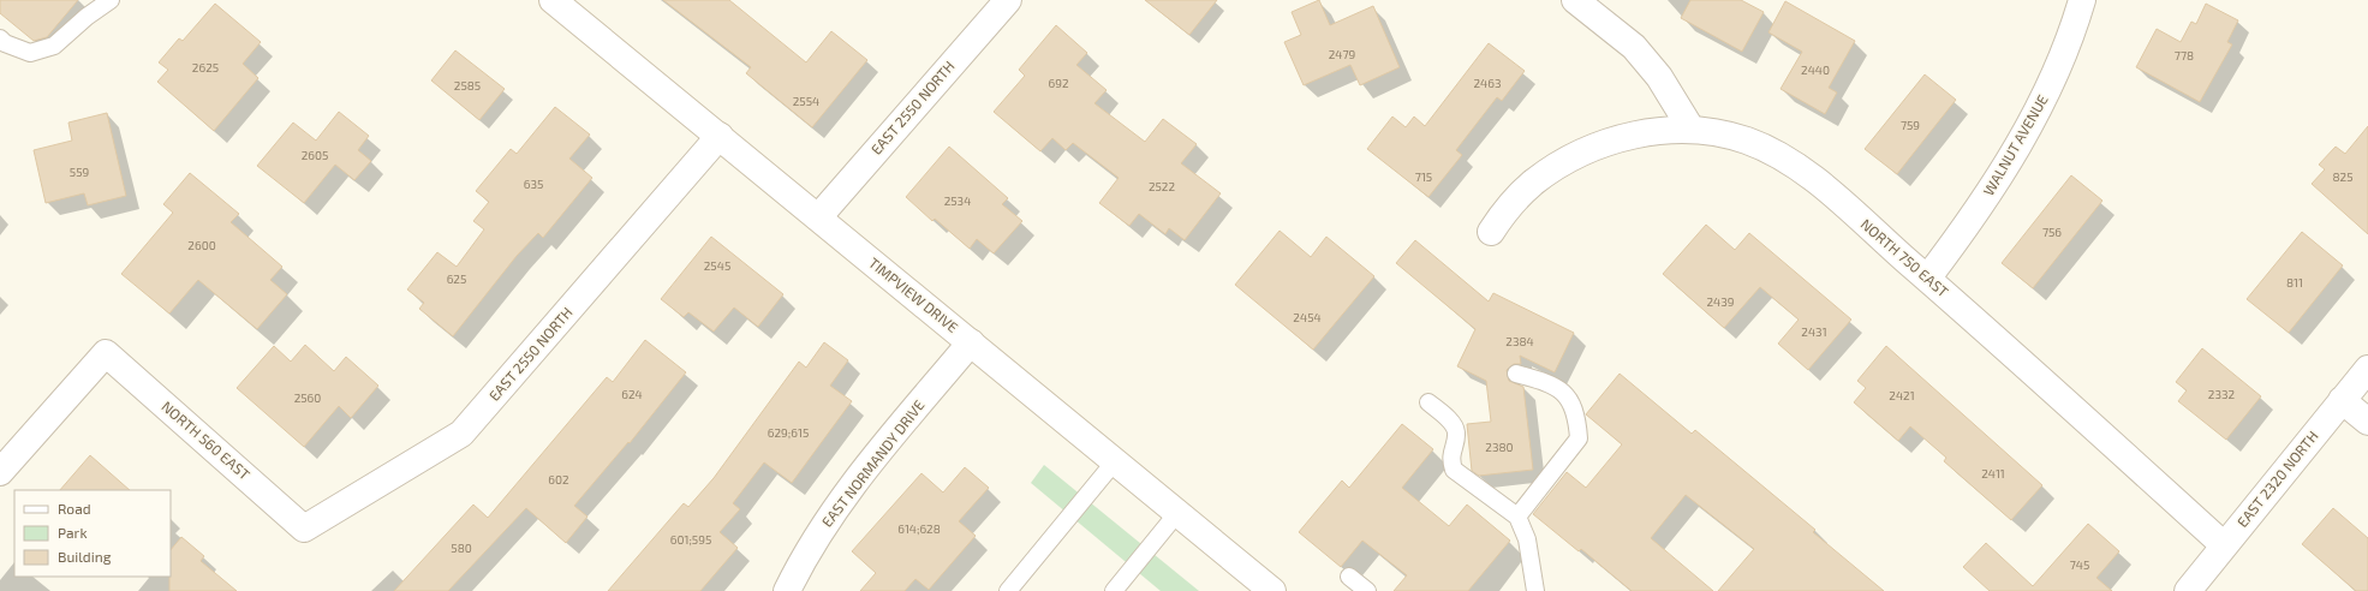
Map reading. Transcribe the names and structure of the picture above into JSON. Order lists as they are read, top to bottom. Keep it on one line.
{"streets":{"street":["EAST 2550 NORTH","WALNUT AVENUE","NORTH 750 EAST","TIMPVIEW DRIVE","NORTH 560 EAST","EAST NORMANDY DRIVE","EAST 2320 NORTH"]},"crossings":[["EAST 2550 NORTH","TIMPVIEW DRIVE"],["EAST 2550 NORTH","NORTH 560 EAST"],["WALNUT AVENUE","NORTH 750 EAST"],["NORTH 750 EAST","EAST 2320 NORTH"],["TIMPVIEW DRIVE","EAST NORMANDY DRIVE"]],"house_numbers":["2479","778","2625","2440","692","2463","2585","2554","759","2605","559","715","825","635","2522","2534","756","2600","2545","625","811","2439","2454","2431","2384","624","2332","2421","2560","629;615","2380","2411","602","614;628","601;595","580","745"],"legend":["Road","Park","Building"]}
